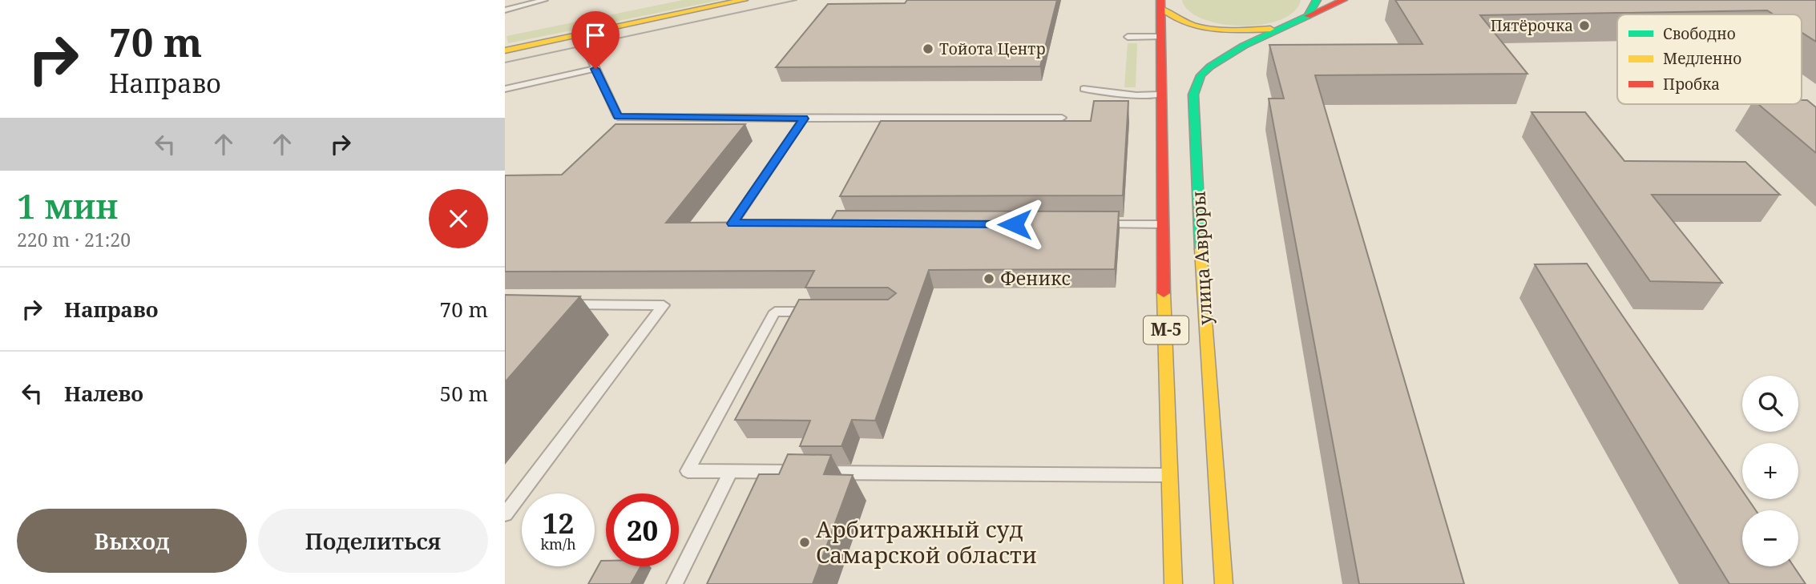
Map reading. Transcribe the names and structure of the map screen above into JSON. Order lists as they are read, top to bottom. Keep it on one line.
{"streets":{"main road":["улица Авроры","М-5"]},"places":["Пятёрочка","Тойота Центр","Феникс","Арбитражный суд Самарской области"],"legend":["Свободно","Медленно","Пробка"],"page":{"turn":["70 m","Направо"],"heading":["1 мин","220 m · 21:20"],"list":[{"name":"Направо","value":"70 m"},{"name":"Налево","value":"50 m"}],"map_buttons":["+","−"],"speed":"12 km/h","limit":"20","buttons":["Выход","Поделиться"]}}
